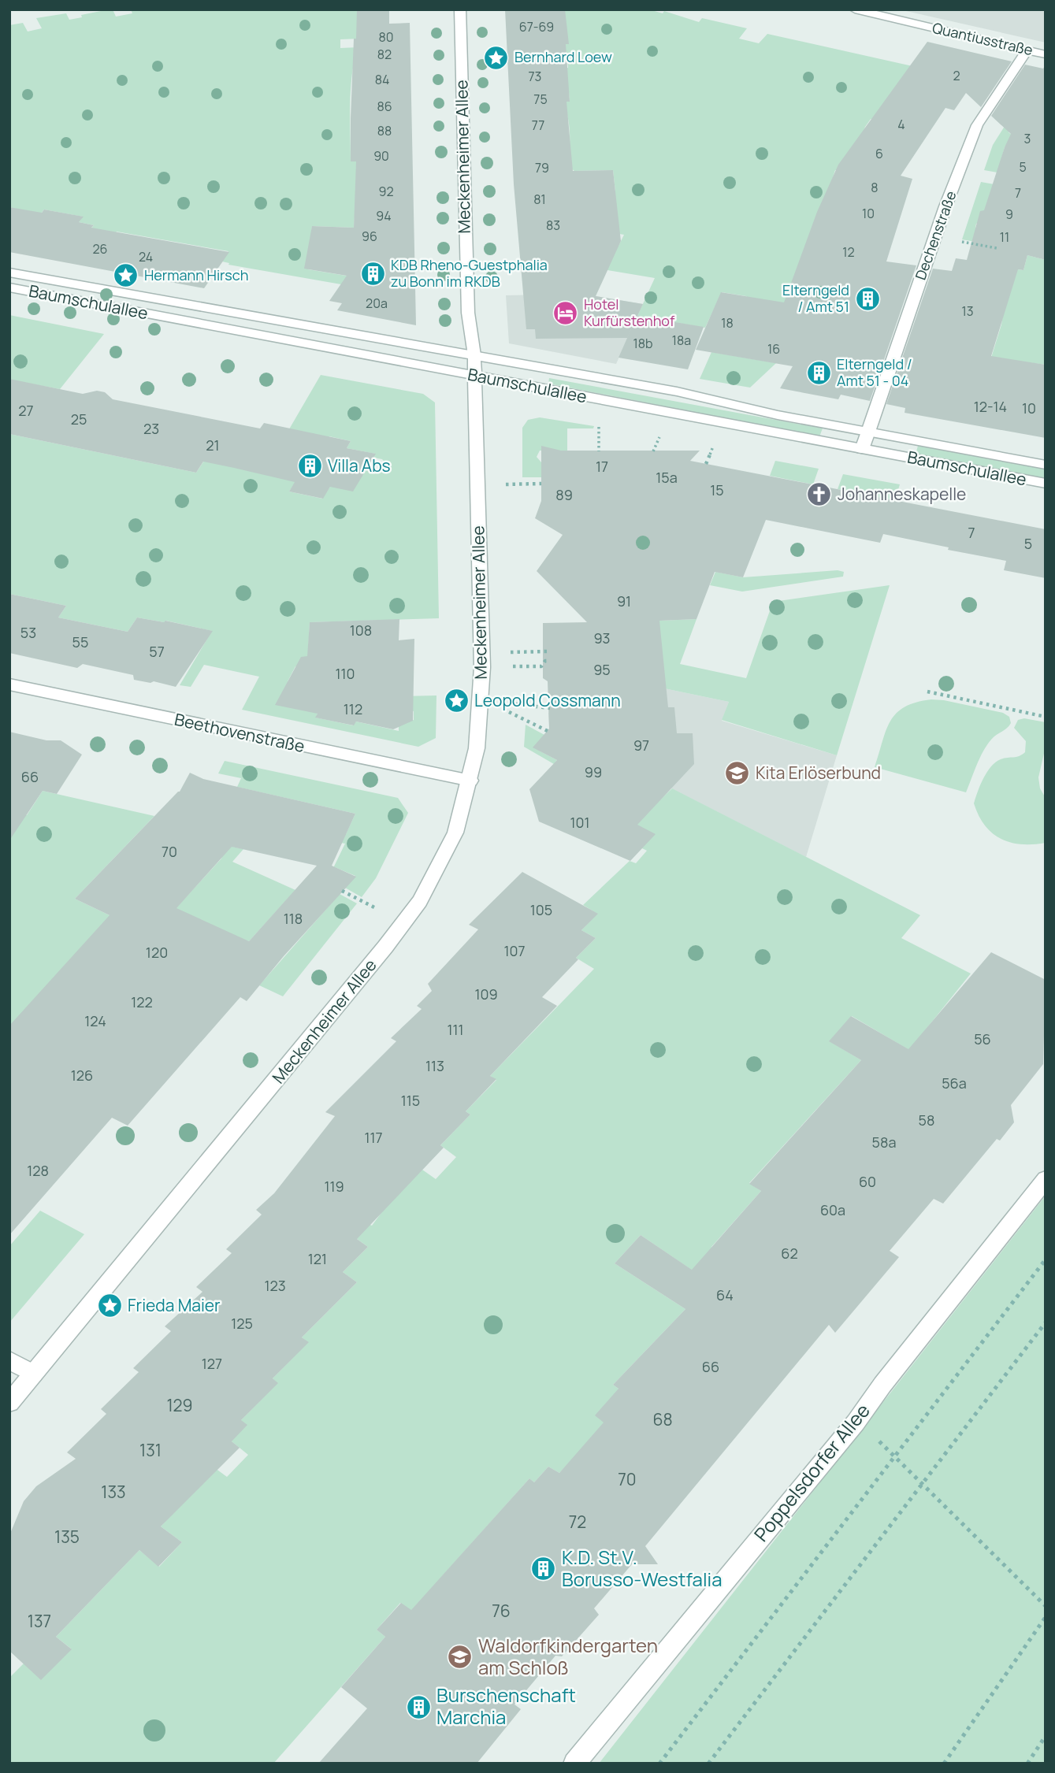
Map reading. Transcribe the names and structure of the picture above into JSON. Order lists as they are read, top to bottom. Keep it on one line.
{"streets":{"street":["Quantiusstraße","Meckenheimer Allee","Dechenstraße","Baumschulallee","Beethovenstraße","Poppelsdorfer Allee"]},"crossings":[["Quantiusstraße","Dechenstraße"],["Meckenheimer Allee","Baumschulallee"],["Meckenheimer Allee","Beethovenstraße"],["Dechenstraße","Baumschulallee"]],"places":{"place":["Bernhard Loew","Hermann Hirsch","Leopold Cossmann","Frieda Maier"],"building":["KDB Rheno-Guestphalia zu Bonn im RKDB","Elterngeld / Amt 51","Elterngeld / Amt 51 - 04","Villa Abs","K.D. St.V. Borusso-Westfalia","Burschenschaft Marchia"],"hotel":["Hotel Kurfürstenhof"],"church":["Johanneskapelle"],"school or university":["Kita Erlöserbund","Waldorfkindergarten am Schloß"]},"house_numbers":["67-69","80","82","2","73","84","75","86","4","77","88","3","6","90","5","79","8","92","7","81","10","9","94","83","96","11","26","12","24","20a","13","18","18a","18b","16","12-14","10","27","25","23","21","17","15a","15","89","7","5","91","108","53","93","55","57","95","110","112","97","99","66","101","70","105","118","107","120","109","122","124","111","56","113","126","56a","115","58","117","58a","128","60","119","60a","62","121","123","64","125","127","66","129","68","131","70","133","72","135","76","137"]}
